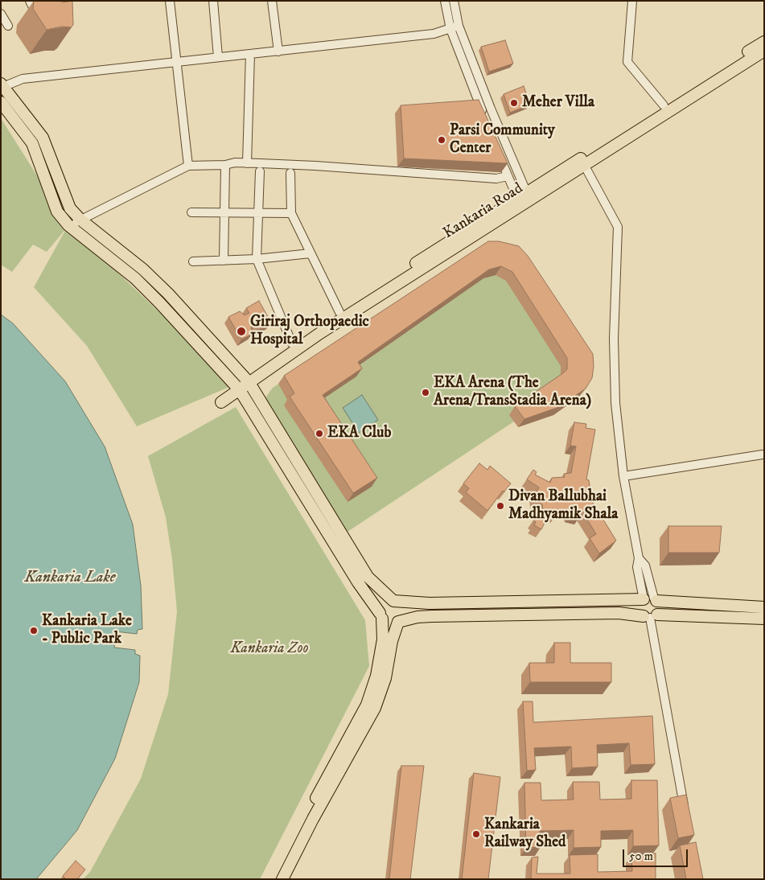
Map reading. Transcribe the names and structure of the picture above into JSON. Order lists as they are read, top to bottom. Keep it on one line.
{"streets":{"main road":["Kankaria Road"]},"water":["Kankaria Lake"],"parks":["Kankaria Zoo"],"places":["Meher Villa","Parsi Community Center","Giriraj Orthopaedic Hospital","EKA Arena (The Arena/TransStadia Arena)","EKA Club","Divan Ballubhai Madhyamik Shala","Kankaria Lake - Public Park","Kankaria Railway Shed"],"scale_bar":"50 m"}
